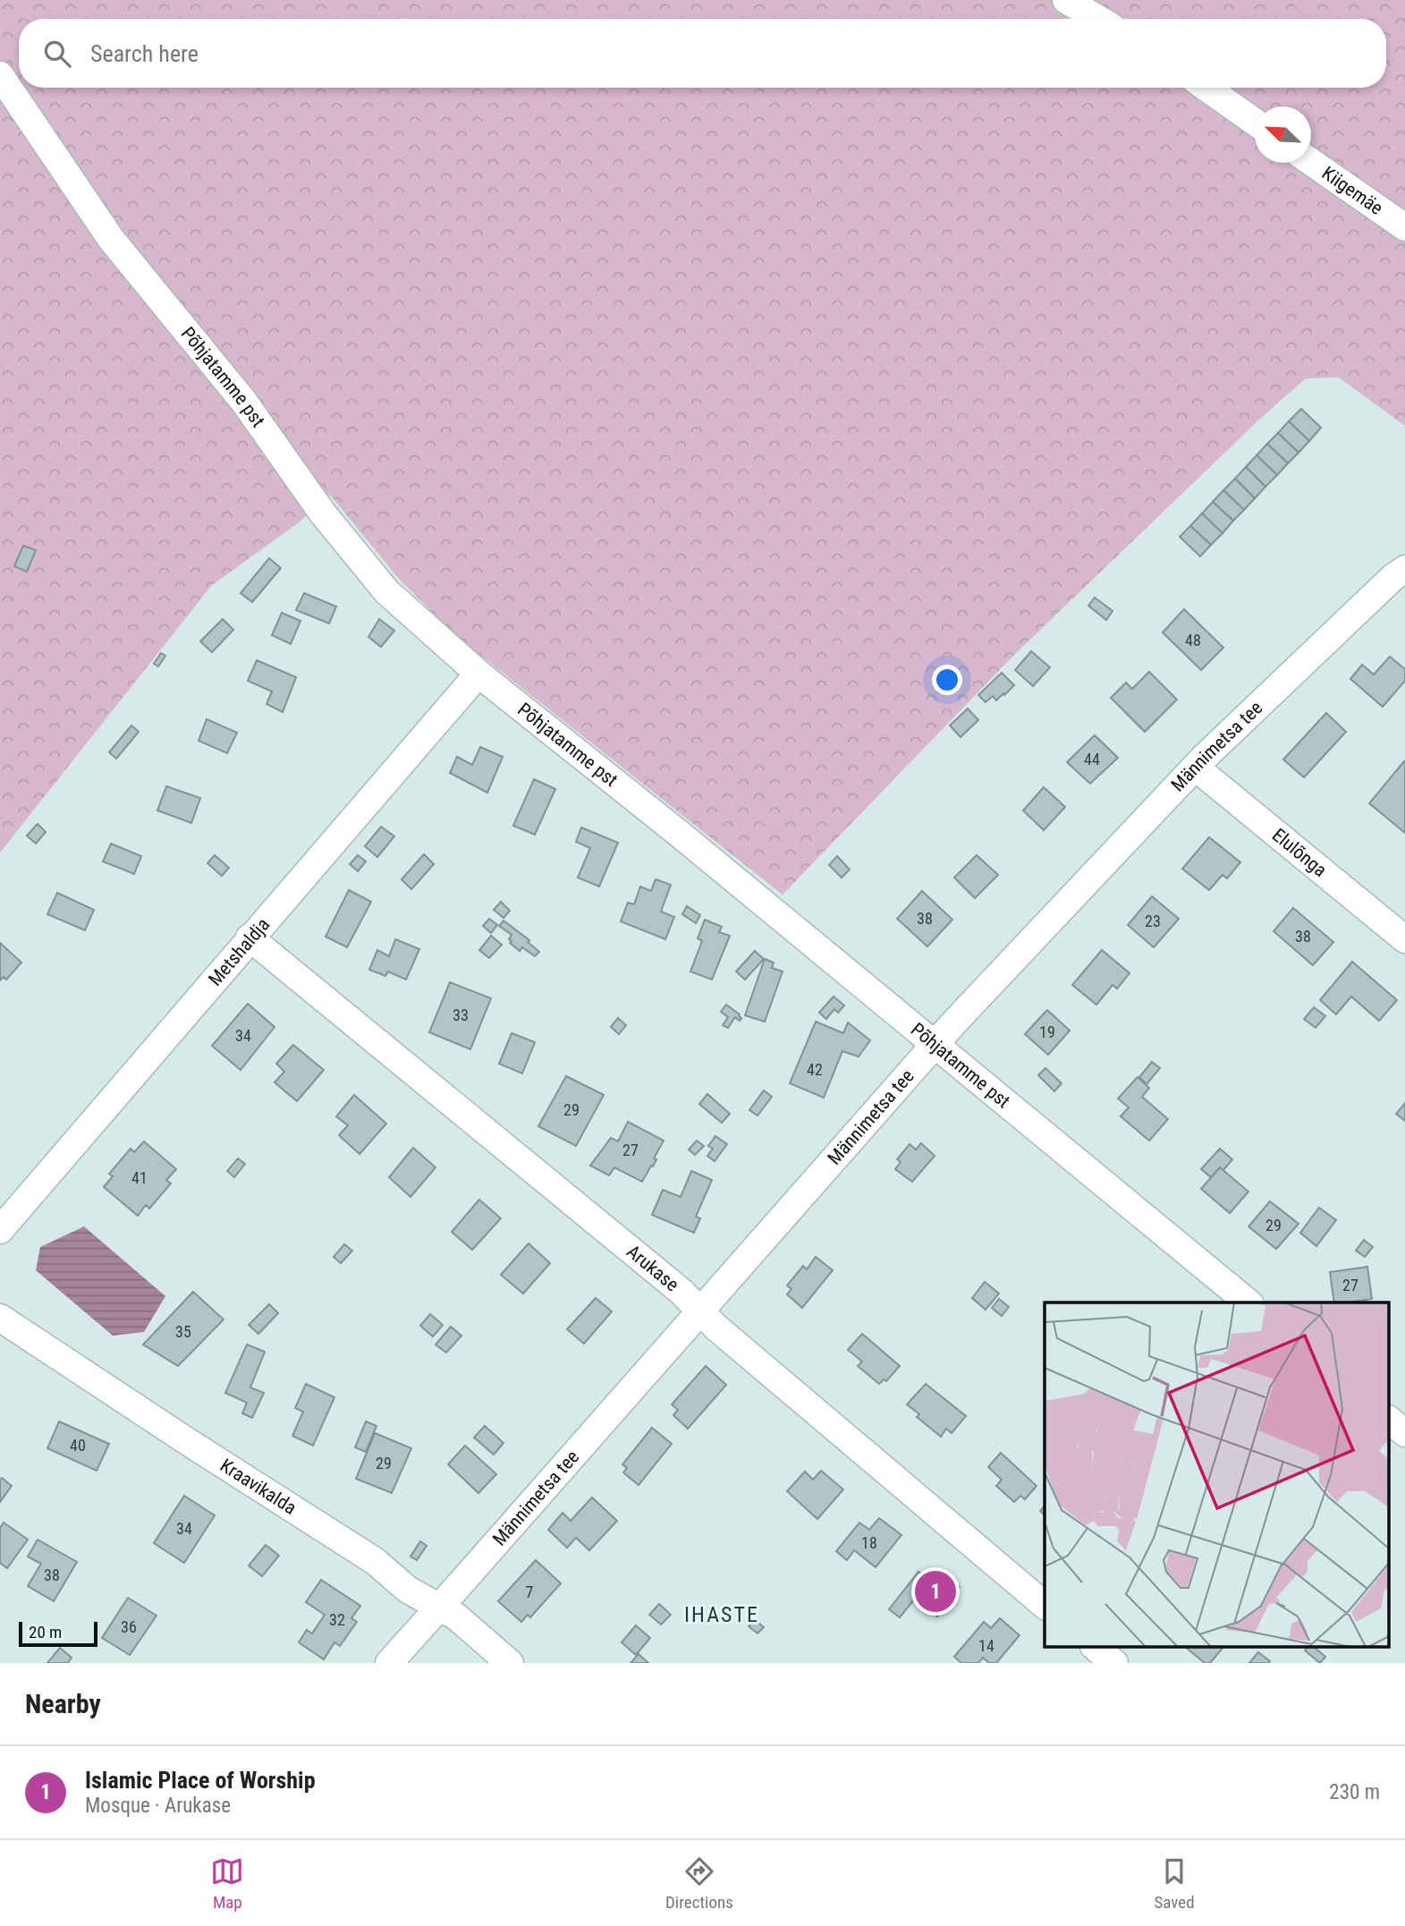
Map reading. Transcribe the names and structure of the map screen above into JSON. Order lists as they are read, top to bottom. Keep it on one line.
{"streets":{"street":["Kiigemäe","Põhjatamme pst","Männimetsa tee","Elulõnga","Metshaldja","Arukase","Kraavikalda"]},"crossings":[["Põhjatamme pst","Männimetsa tee"],["Põhjatamme pst","Metshaldja"],["Männimetsa tee","Elulõnga"],["Männimetsa tee","Arukase"],["Männimetsa tee","Kraavikalda"],["Metshaldja","Arukase"]],"districts":["IHASTE"],"house_numbers":["48","44","38","23","38","33","19","34","42","29","27","41","29","27","35","40","29","34","18","38","7","32","36","14"],"scale_bar":"20 m","north":"top left","page":{"search":"Search here","pins":"1","scale":"20 m","heading":"Nearby","list":[{"mark":"1","name":"Islamic Place of Worship","note":"Mosque · Arukase","value":"230 m"}],"nav":["Map","Directions","Saved"]}}
